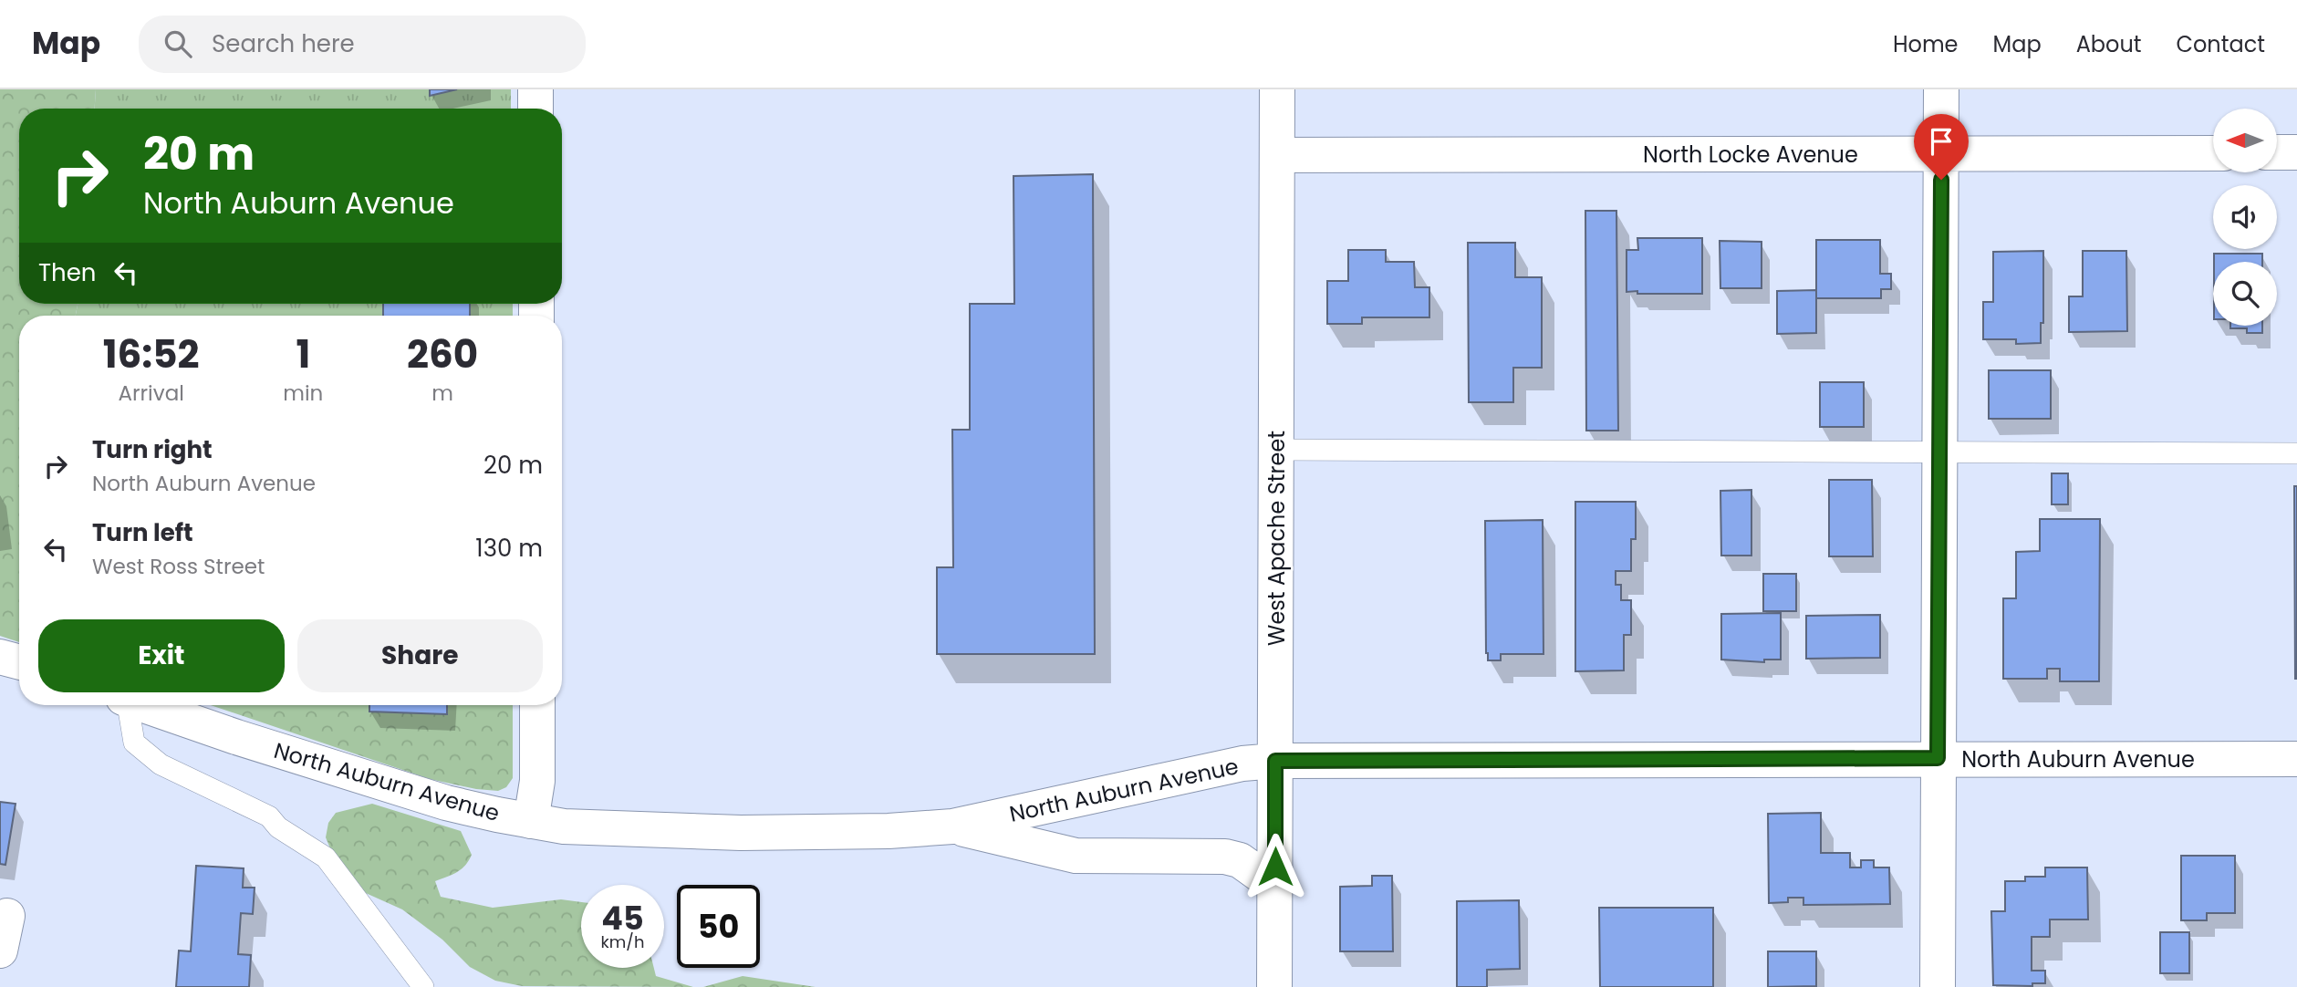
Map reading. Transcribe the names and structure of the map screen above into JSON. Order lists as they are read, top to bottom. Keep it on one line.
{"streets":{"main road":["North Locke Avenue","West Apache Street","North Auburn Avenue"]},"crossings":[["North Locke Avenue","West Apache Street"],["West Apache Street","North Auburn Avenue"]],"north":"left","page":{"header":"Map","search":"Search here","nav":["Home","Map","About","Contact"],"turn":["20 m","North Auburn Avenue"],"then":"Then","eta":["16:52","Arrival","1","min","260","m"],"list":[{"name":"Turn right","note":"North Auburn Avenue","value":"20 m"},{"name":"Turn left","note":"West Ross Street","value":"130 m"}],"buttons":["Exit","Share"],"speed":"45 km/h","limit":"50"}}
